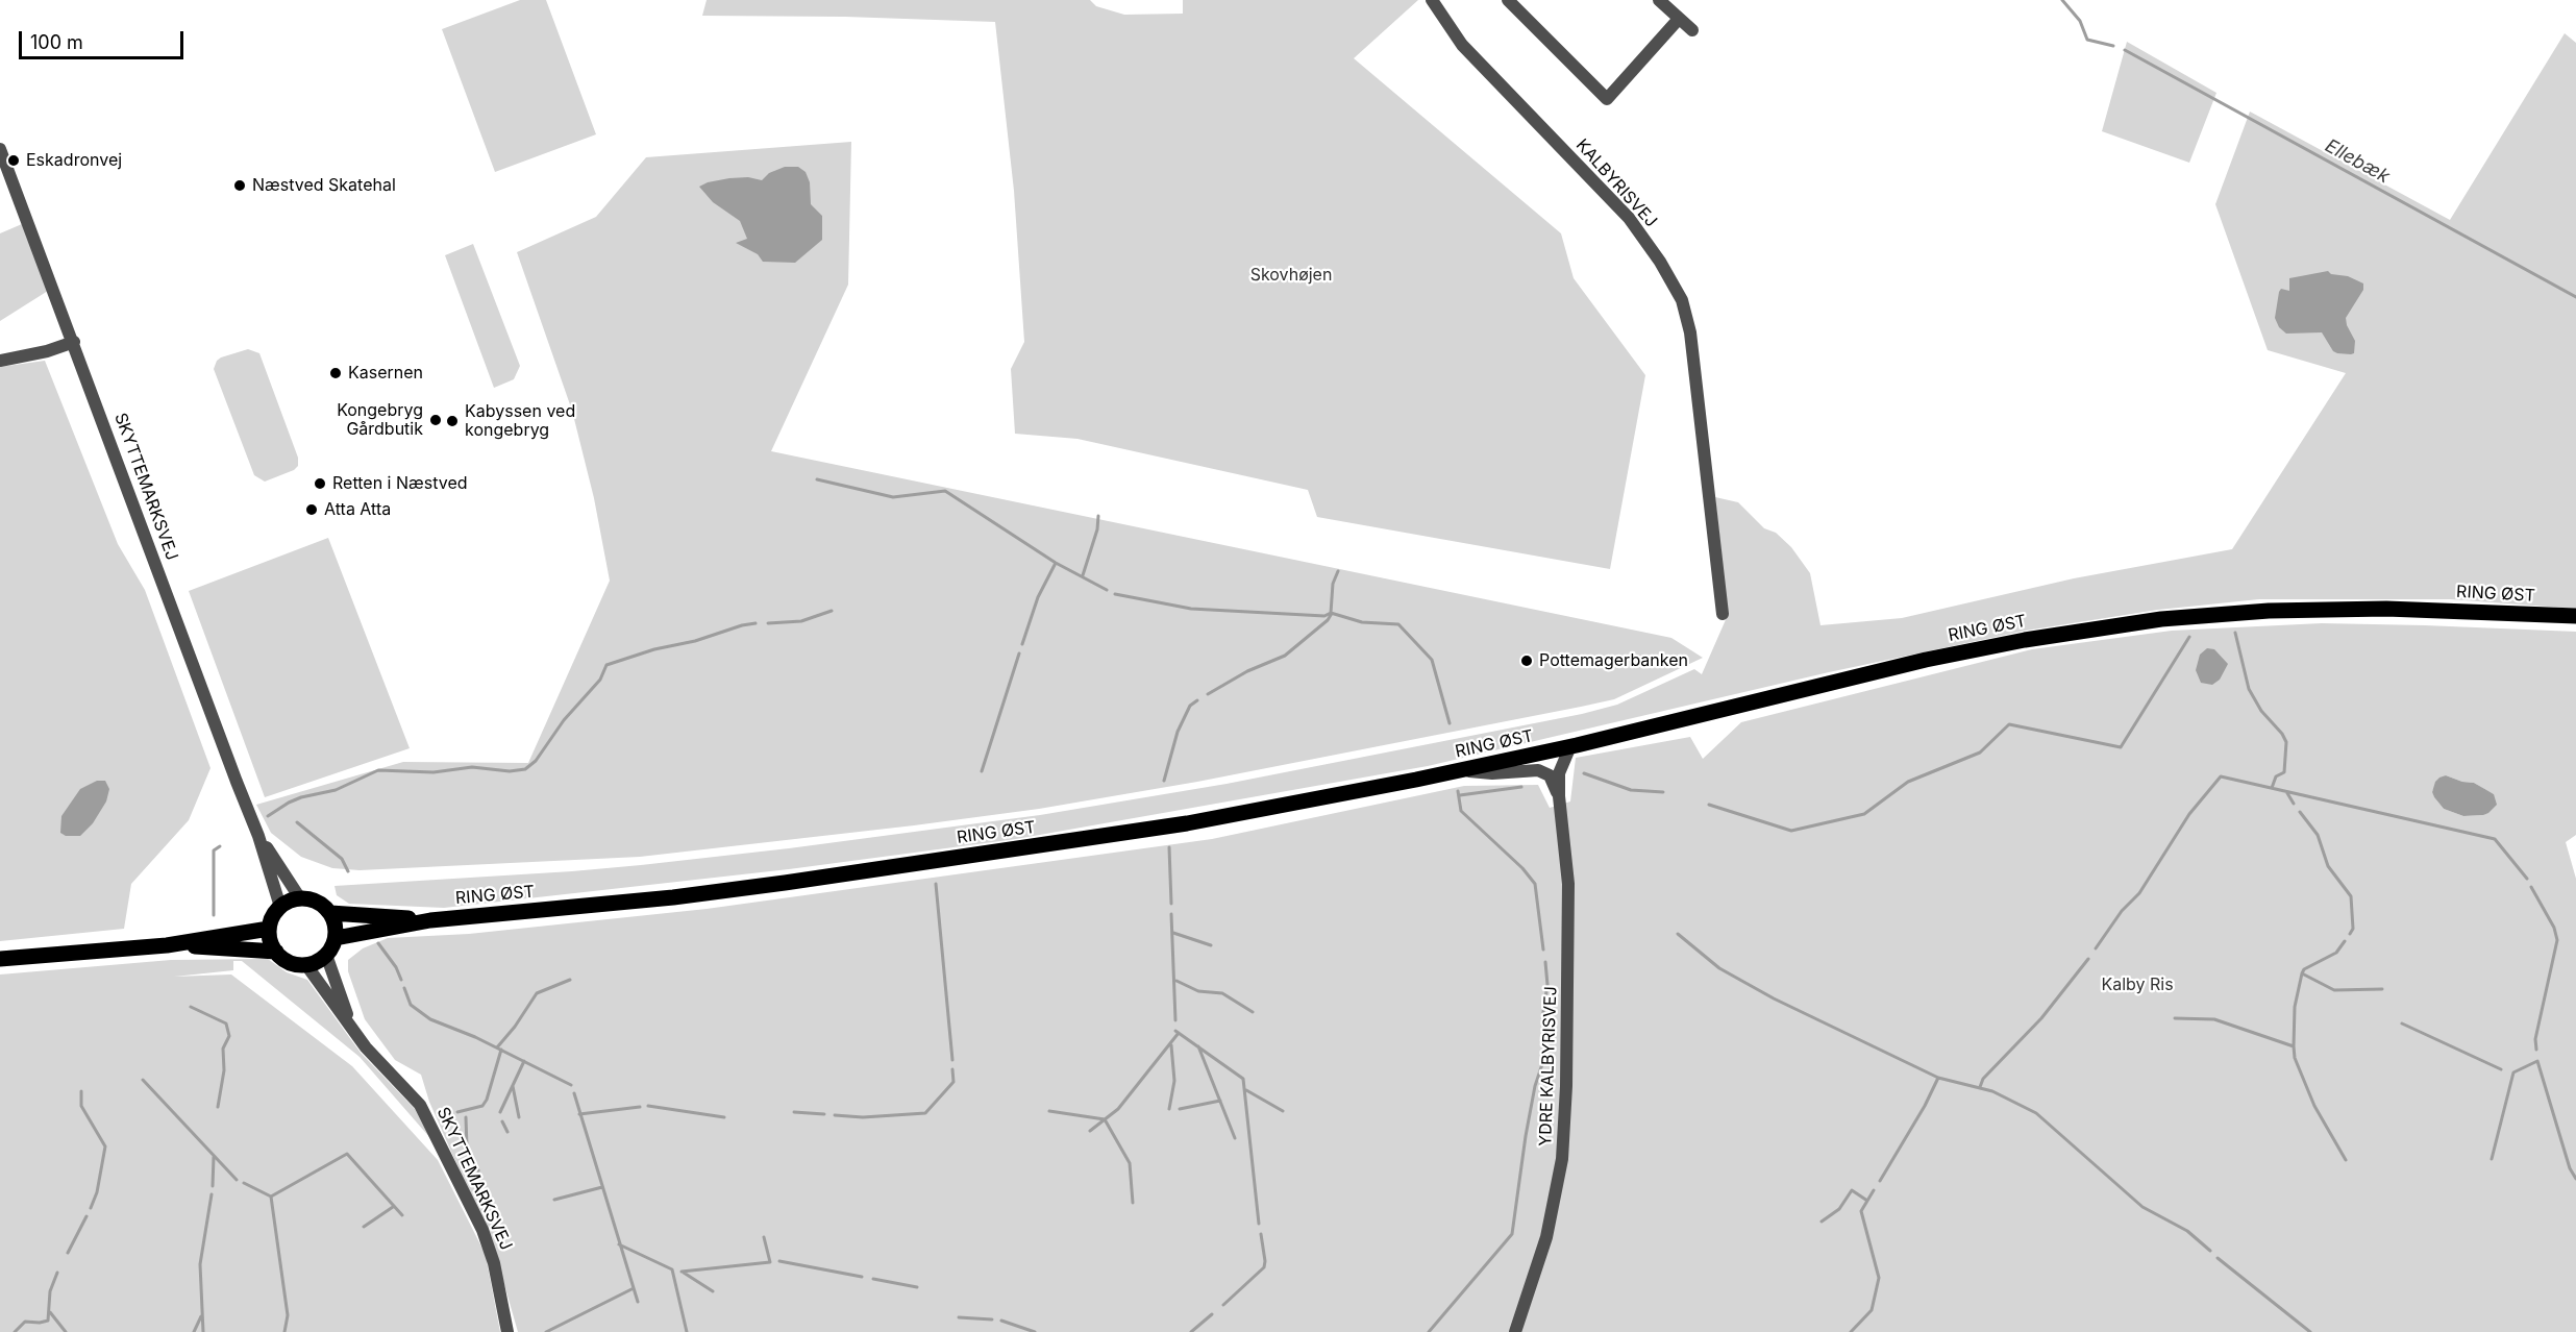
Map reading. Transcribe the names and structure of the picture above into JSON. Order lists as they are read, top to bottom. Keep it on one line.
{"streets":{"main road":["RING ØST"],"street":["KALBYRISVEJ","SKYTTEMARKSVEJ","YDRE KALBYRISVEJ"]},"crossings":[["SKYTTEMARKSVEJ","RING ØST"],["RING ØST","YDRE KALBYRISVEJ"]],"water":["Ellebæk"],"parks":["Skovhøjen","Kalby Ris"],"places":["Eskadronvej","Næstved Skatehal","Kasernen","Kongebryg Gårdbutik","Kabyssen ved kongebryg","Retten i Næstved","Atta Atta","Pottemagerbanken"],"scale_bar":"100 m"}
